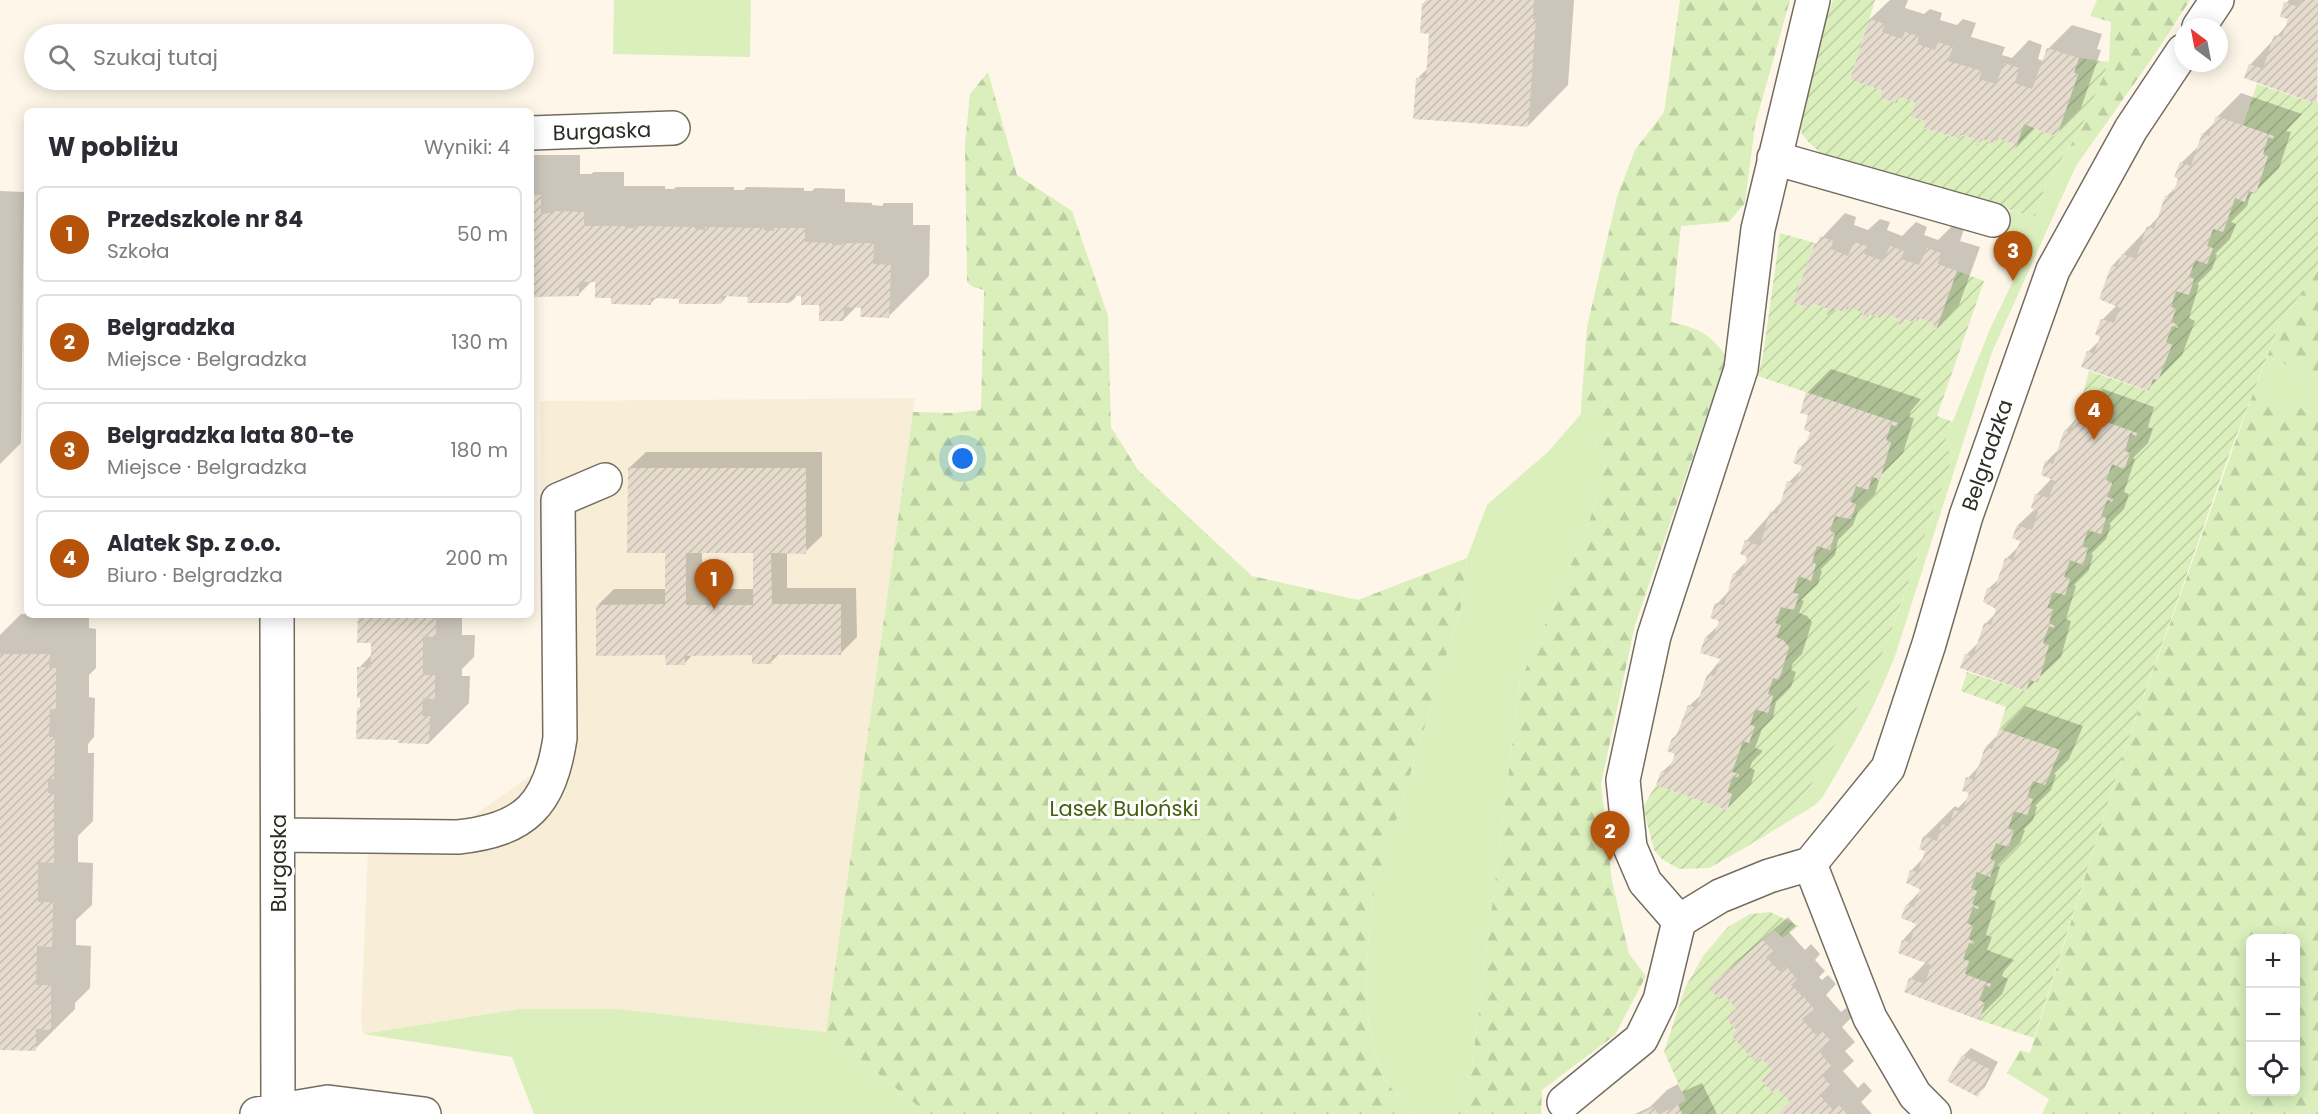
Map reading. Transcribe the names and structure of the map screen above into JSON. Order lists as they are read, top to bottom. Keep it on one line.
{"streets":{"street":["Burgaska","Belgradzka"]},"parks":["Lasek Buloński"],"north":"top left","page":{"search":"Szukaj tutaj","heading":["W pobliżu","Wyniki: 4"],"list":[{"mark":"1","name":"Przedszkole nr 84","note":"Szkoła","value":"50 m"},{"mark":"2","name":"Belgradzka","note":"Miejsce · Belgradzka","value":"130 m"},{"mark":"3","name":"Belgradzka lata 80-te","note":"Miejsce · Belgradzka","value":"180 m"},{"mark":"4","name":"Alatek Sp. z o.o.","note":"Biuro · Belgradzka","value":"200 m"}],"pins":["3","4","1","2"],"map_buttons":["+","−"]}}
